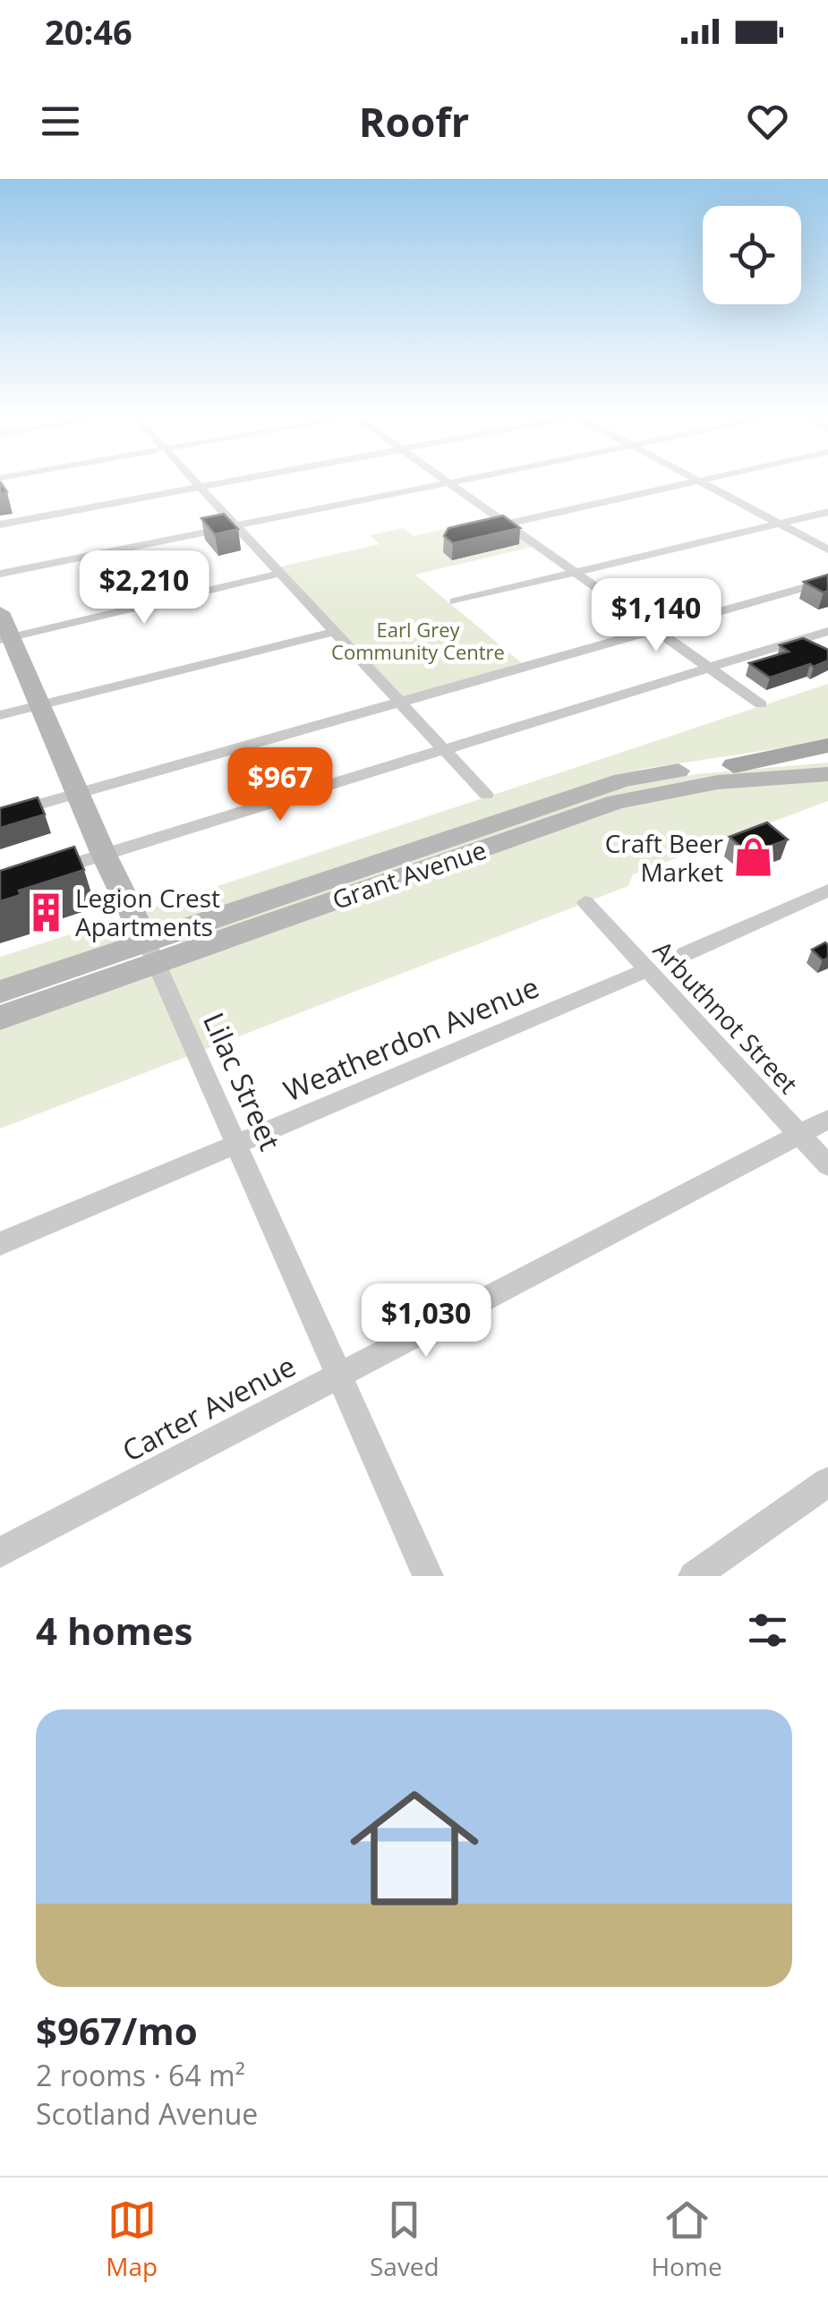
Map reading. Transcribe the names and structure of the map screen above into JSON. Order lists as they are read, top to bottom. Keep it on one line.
{"streets":{"main road":["Grant Avenue","Lilac Street"],"street":["Arbuthnot Street","Weatherdon Avenue","Carter Avenue"]},"crossings":[["Grant Avenue","Lilac Street"],["Arbuthnot Street","Weatherdon Avenue"],["Arbuthnot Street","Carter Avenue"],["Weatherdon Avenue","Lilac Street"],["Lilac Street","Carter Avenue"]],"parks":["Earl Grey Community Centre"],"places":{"shop":["Craft Beer Market"],"building":["Legion Crest Apartments"]},"page":{"status":"20:46","header":"Roofr","price":["$2,210","$1,140","$967","$1,030"],"heading":"4 homes","list":[{"name":"$967/mo","note":"2 rooms · 64 m² · Scotland Avenue"}],"tabs":["Map","Saved","Home"]}}
